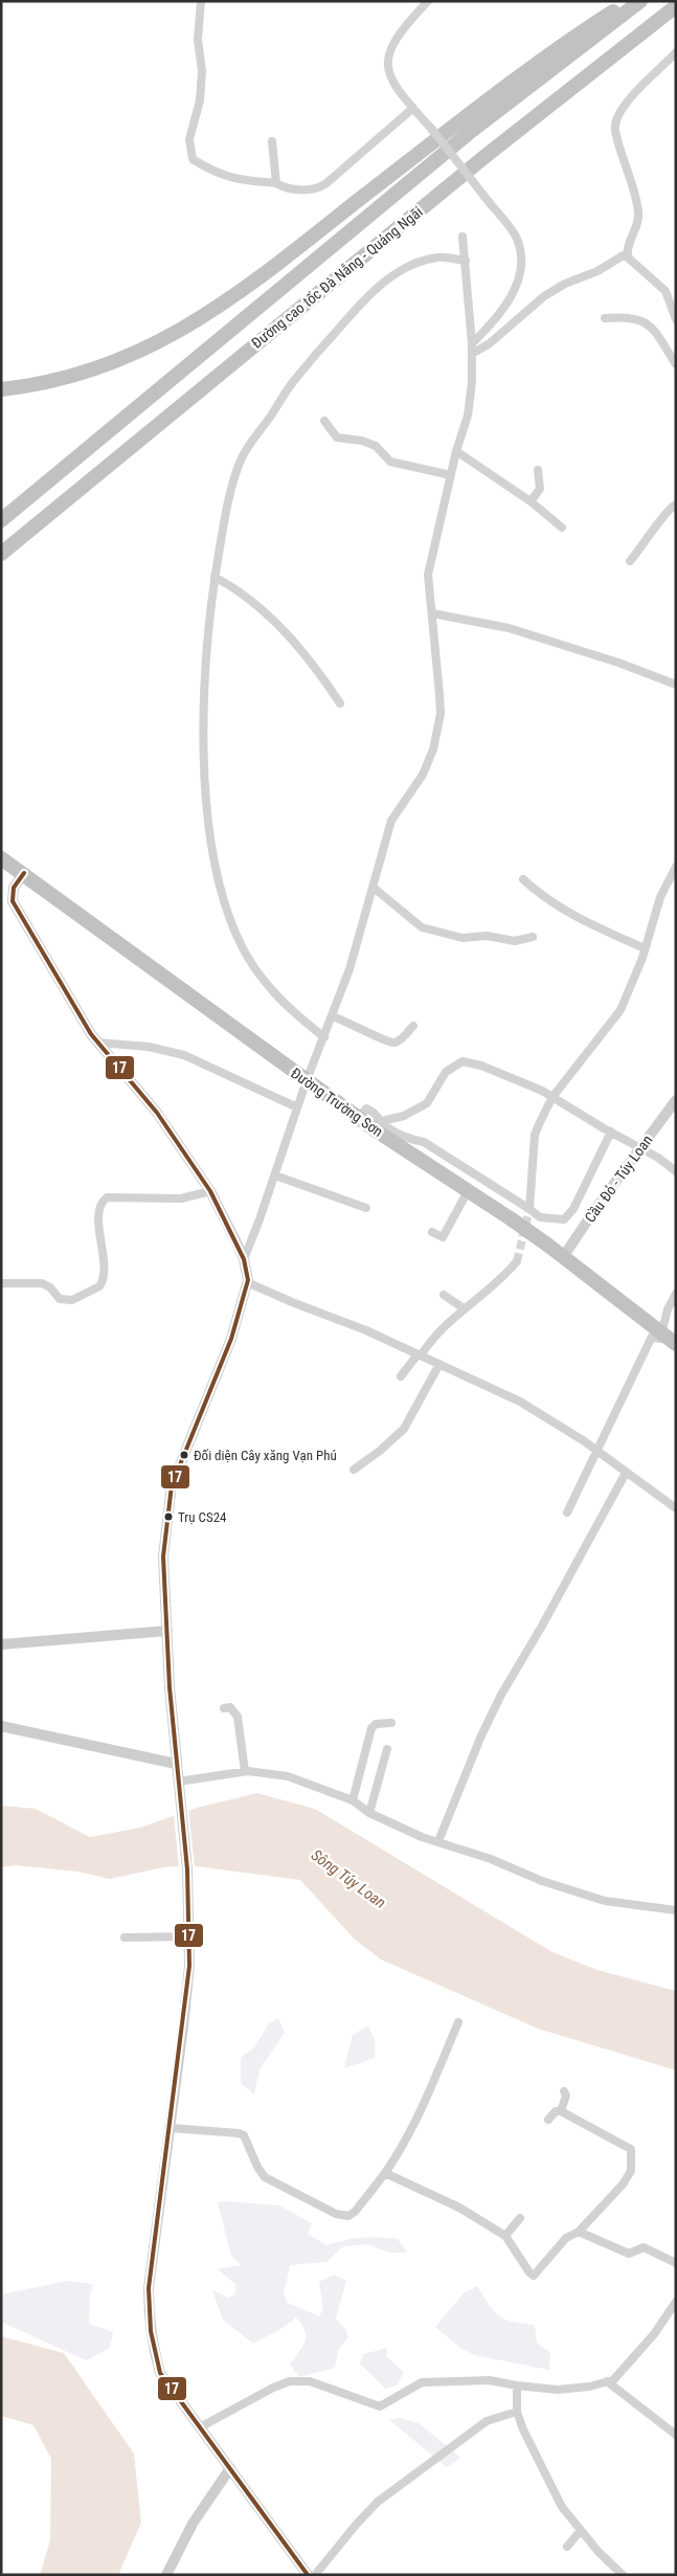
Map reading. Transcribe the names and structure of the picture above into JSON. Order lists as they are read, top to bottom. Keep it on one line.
{"streets":{"highway":["Đường cao tốc Đà Nẵng - Quảng Ngãi","Đường Trường Sơn"],"street":["Cầu Đỏ - Túy Loan"]},"crossings":[["Đường Trường Sơn","Cầu Đỏ - Túy Loan"]],"water":["Sông Túy Loan"],"places":["Đối diện Cây xăng Vạn Phú","Trụ CS24"],"lines":["transit line 17"]}
